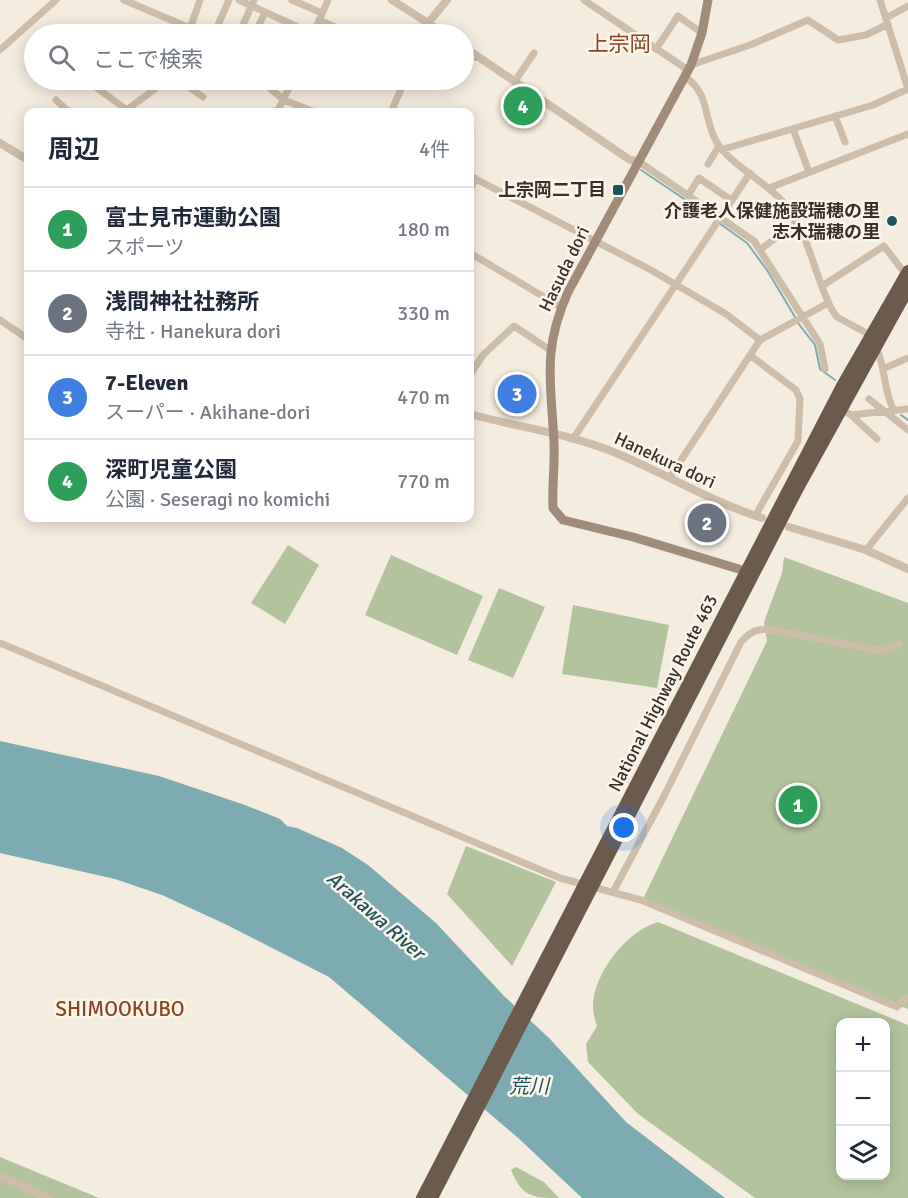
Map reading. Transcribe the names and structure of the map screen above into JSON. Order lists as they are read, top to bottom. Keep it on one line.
{"streets":{"highway":["National Highway Route 463"],"main road":["Hasuda dori"],"street":["Hanekura dori"]},"crossings":[["Hasuda dori","Hanekura dori"],["Hasuda dori","National Highway Route 463"]],"districts":["上宗岡","SHIMOOKUBO"],"water":["Arakawa River","荒川"],"places":{"transit":["上宗岡二丁目"],"other":["介護老人保健施設瑞穂の里 志木瑞穂の里"]},"page":{"search":"ここで検索","pins":["4","3","2","1"],"heading":["周辺","4件"],"list":[{"mark":"1","name":"富士見市運動公園","note":"スポーツ","value":"180 m"},{"mark":"2","name":"浅間神社社務所","note":"寺社 · Hanekura dori","value":"330 m"},{"mark":"3","name":"7-Eleven","note":"スーパー · Akihane-dori","value":"470 m"},{"mark":"4","name":"深町児童公園","note":"公園 · Seseragi no komichi","value":"770 m"}],"map_buttons":["+","−"]}}
